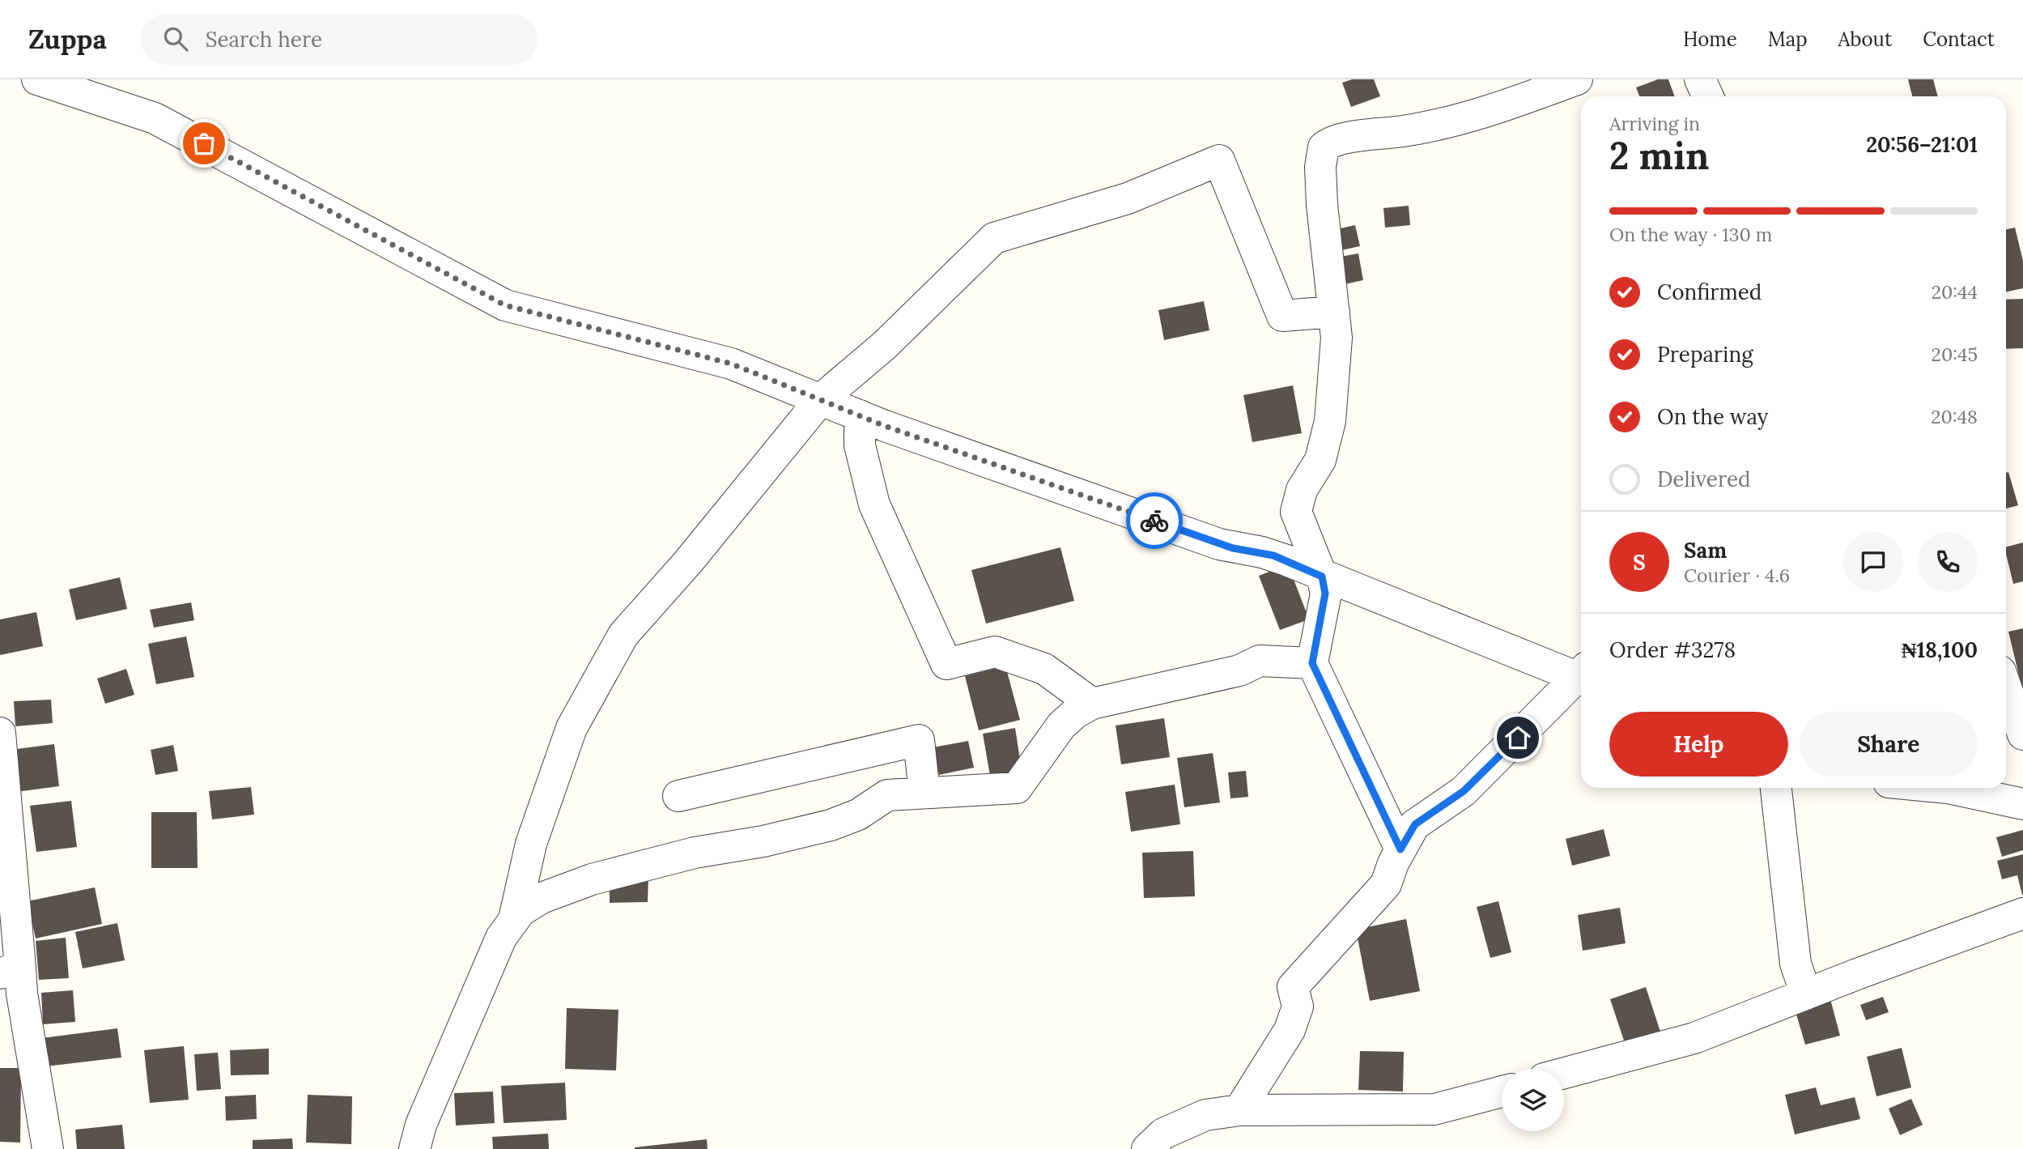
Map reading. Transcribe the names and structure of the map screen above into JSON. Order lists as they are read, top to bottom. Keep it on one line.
{"page":{"header":"Zuppa","search":"Search here","nav":["Home","Map","About","Contact"],"heading":["2 min","Arriving in","20:56–21:01"],"panel":["Sam","Courier · 4.6","Order #3278","₦18,100"],"bar":"On the way · 130 m","list":[["Confirmed","20:44"],["Preparing","20:45"],["On the way","20:48"],"Delivered"],"round":"S","buttons":["Help","Share"]}}
